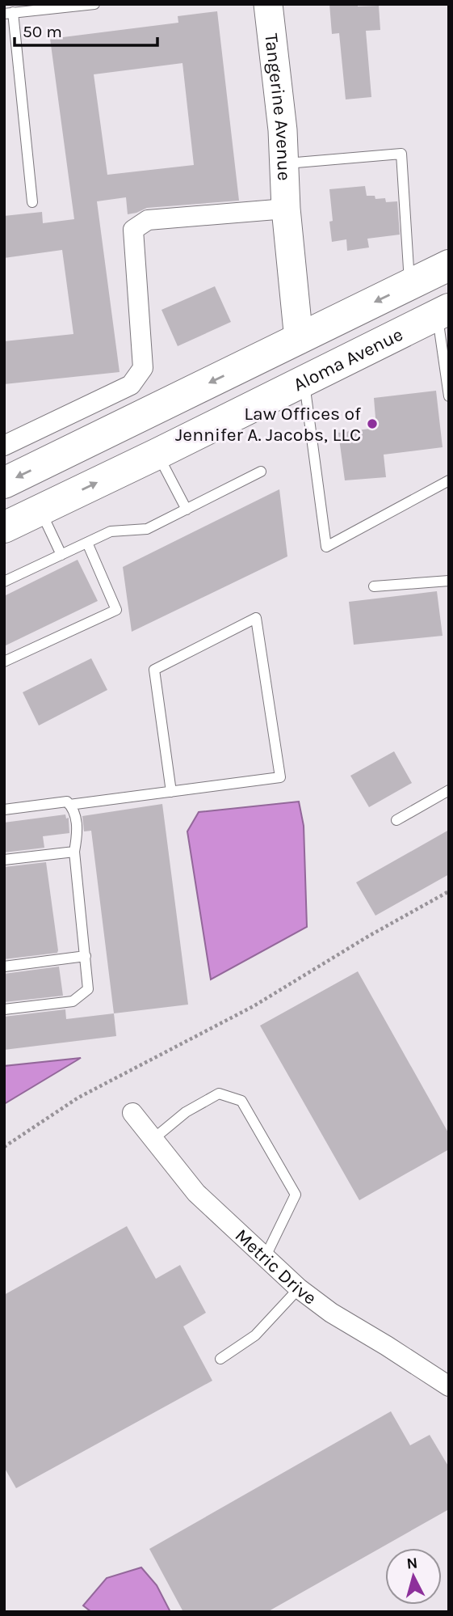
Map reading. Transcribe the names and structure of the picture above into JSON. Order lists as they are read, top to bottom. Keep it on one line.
{"streets":{"main road":["Aloma Avenue"],"street":["Tangerine Avenue","Metric Drive"]},"crossings":[["Tangerine Avenue","Aloma Avenue"]],"places":["Law Offices of Jennifer A. Jacobs, LLC"],"scale_bar":"50 m","north":"top"}
